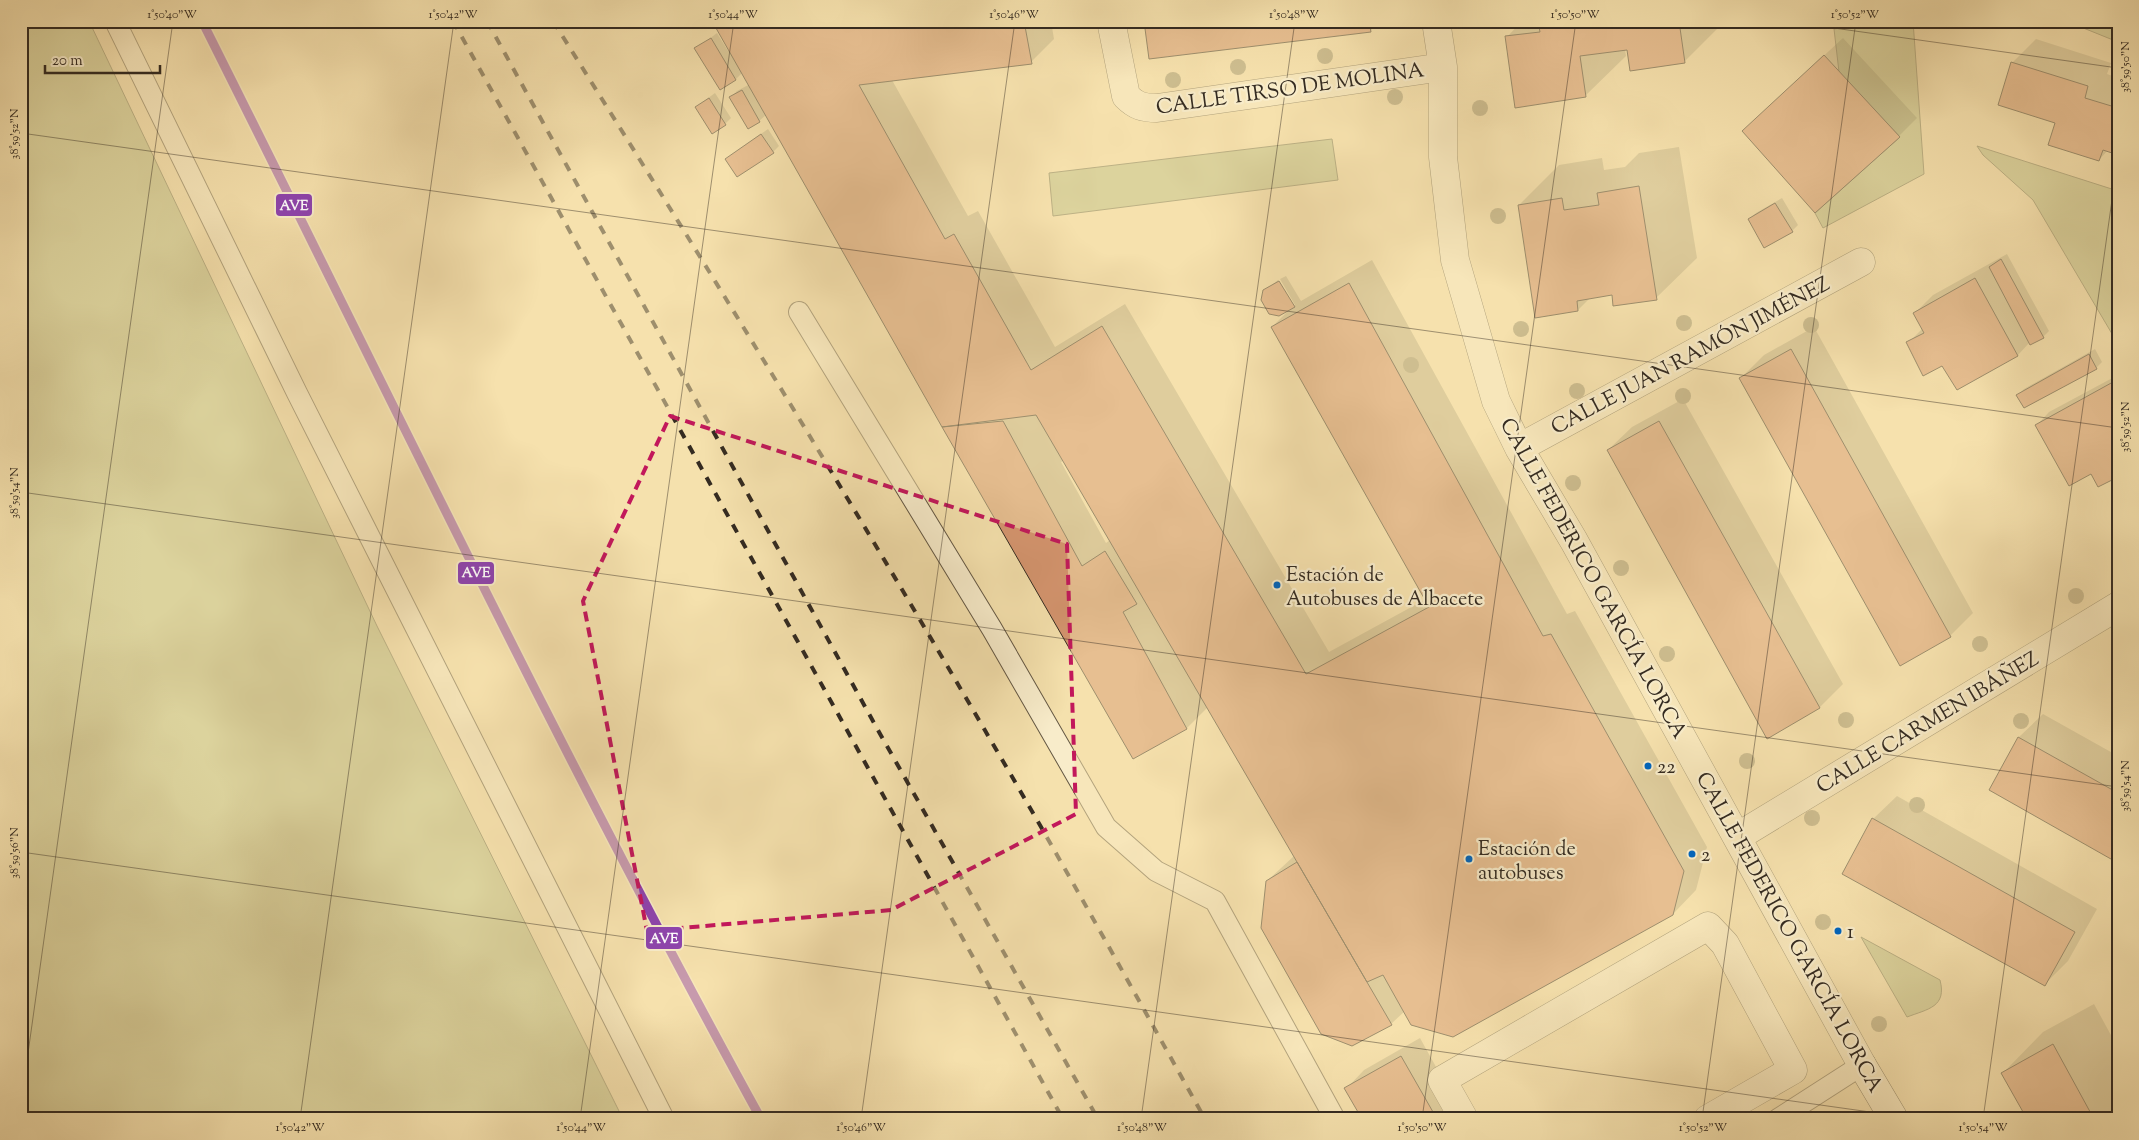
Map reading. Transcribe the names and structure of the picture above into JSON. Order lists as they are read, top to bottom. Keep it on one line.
{"streets":{"street":["CALLE TIRSO DE MOLINA","CALLE JUAN RAMÓN JIMÉNEZ","CALLE FEDERICO GARCÍA LORCA","CALLE CARMEN IBÁÑEZ"]},"crossings":[["CALLE TIRSO DE MOLINA","CALLE FEDERICO GARCÍA LORCA"],["CALLE JUAN RAMÓN JIMÉNEZ","CALLE FEDERICO GARCÍA LORCA"],["CALLE FEDERICO GARCÍA LORCA","CALLE CARMEN IBÁÑEZ"]],"places":["Estación de Autobuses de Albacete","22","2","Estación de autobuses","1"],"lines":["transit line AVE"],"scale_bar":"20 m","coordinates":["1°50'40\"W","1°50'42\"W","1°50'44\"W","1°50'46\"W","1°50'48\"W","1°50'50\"W","1°50'52\"W","38°59'50\"N","38°59'52\"N","38°59'54\"N","38°59'56\"N","1°50'54\"W"]}
